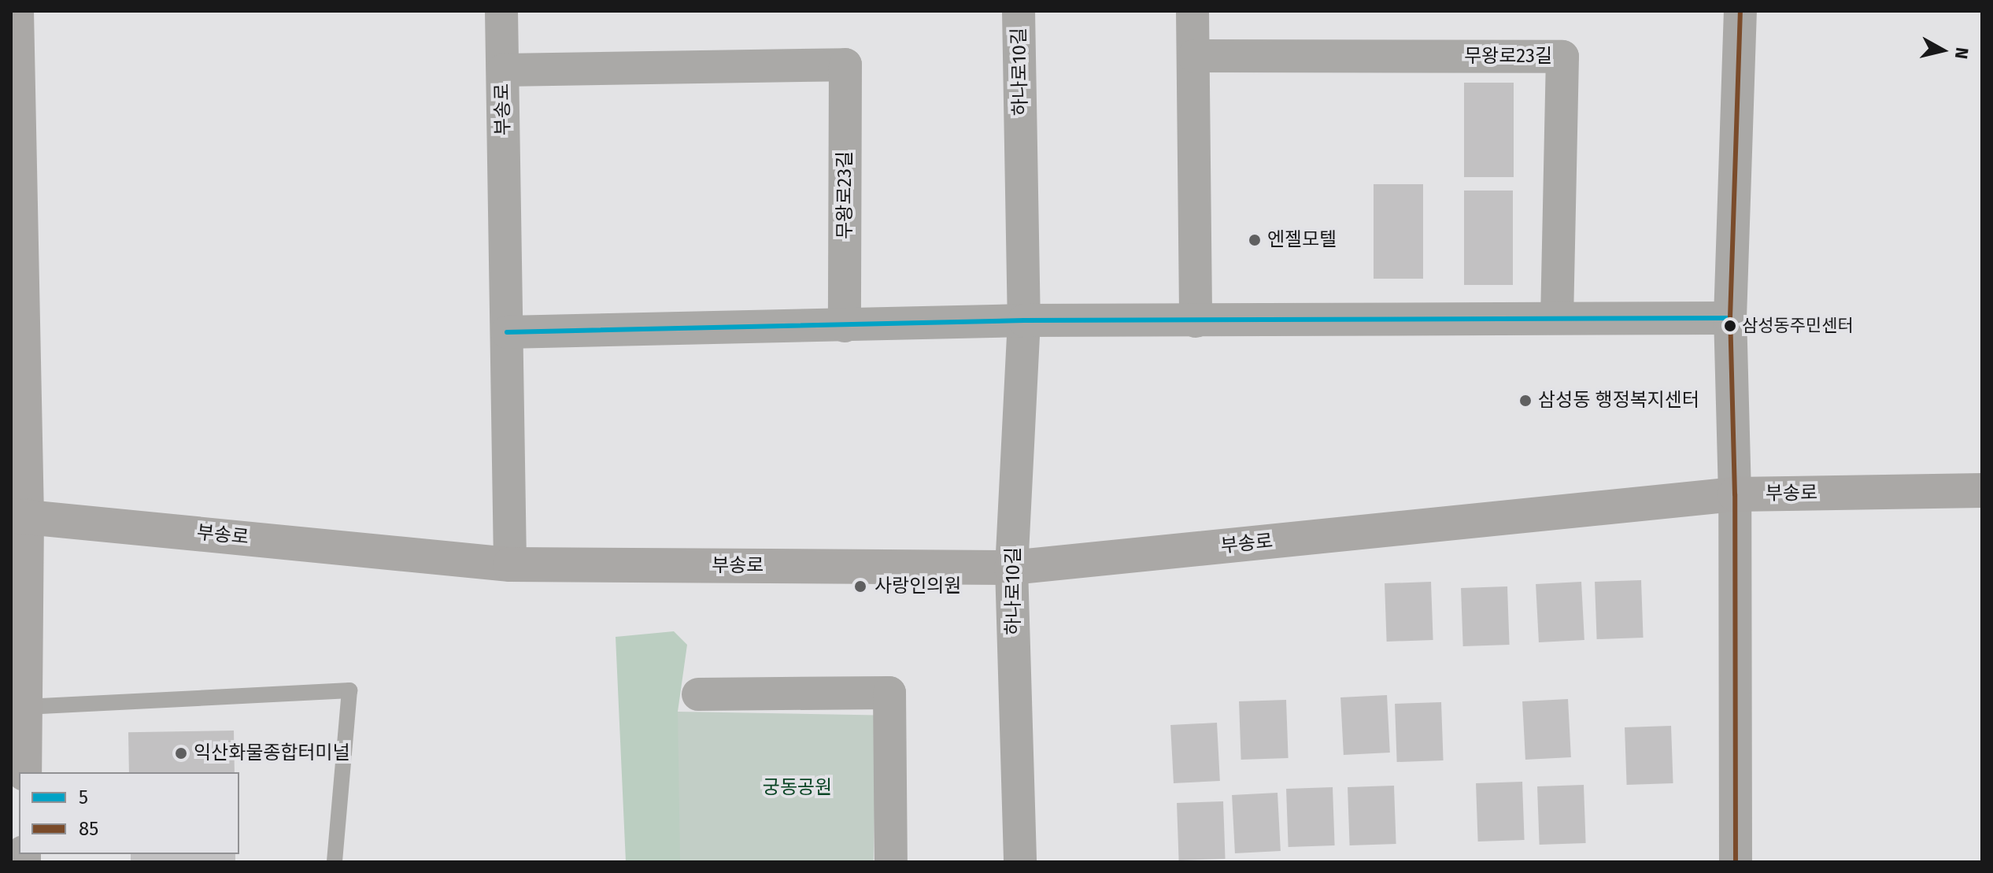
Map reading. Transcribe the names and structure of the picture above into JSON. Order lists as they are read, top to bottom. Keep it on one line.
{"streets":{"street":["무왕로23길","하나로10길","부송로"]},"crossings":[["무왕로23길","부송로"],["하나로10길","부송로"]],"parks":["궁동공원"],"places":["엔젤모텔","삼성동주민센터","삼성동 행정복지센터","사랑인의원","익산화물종합터미널"],"lines":["transit line 85","transit line 5"],"legend":["5","85"],"north":"right"}
